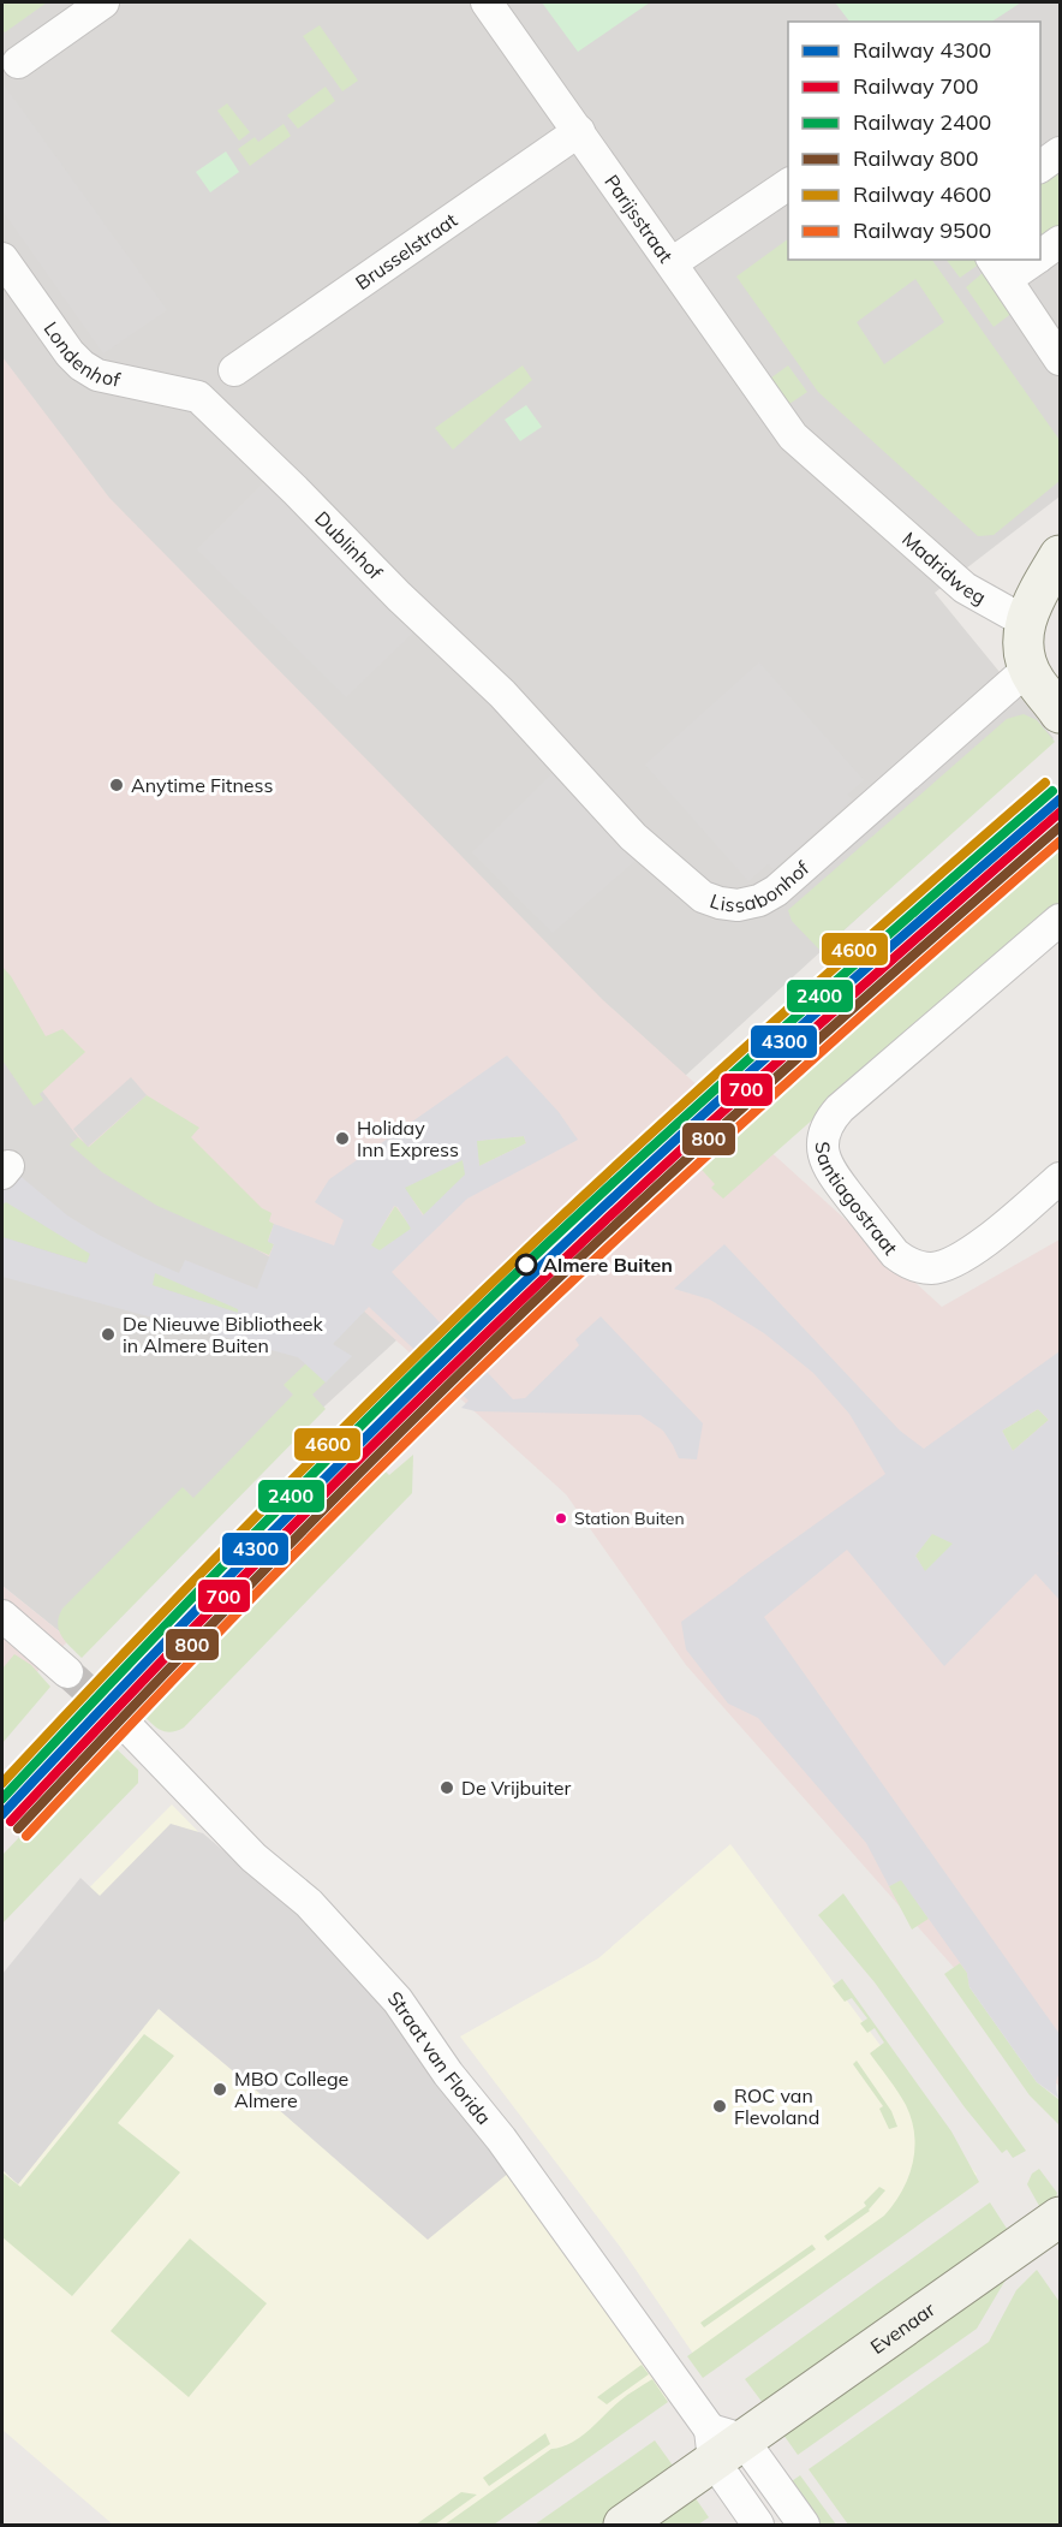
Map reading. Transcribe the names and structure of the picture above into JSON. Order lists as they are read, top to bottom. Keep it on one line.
{"streets":{"main road":["Evenaar"],"street":["Parijsstraat","Brusselstraat","Londenhof","Dublinhof","Madridweg","Lissabonhof","Santiagostraat","Straat van Florida"]},"crossings":[["Parijsstraat","Brusselstraat"],["Parijsstraat","Madridweg"],["Londenhof","Dublinhof"],["Dublinhof","Lissabonhof"],["Straat van Florida","Evenaar"]],"places":["Anytime Fitness","Holiday Inn Express","Almere Buiten","De Nieuwe Bibliotheek in Almere Buiten","Station Buiten","De Vrijbuiter","MBO College Almere","ROC van Flevoland"],"lines":["rail line 4600","rail line 2400","rail line 4300","rail line 700","rail line 800","rail line 9500"],"legend":["Railway 4300","Railway 700","Railway 2400","Railway 800","Railway 4600","Railway 9500"]}
